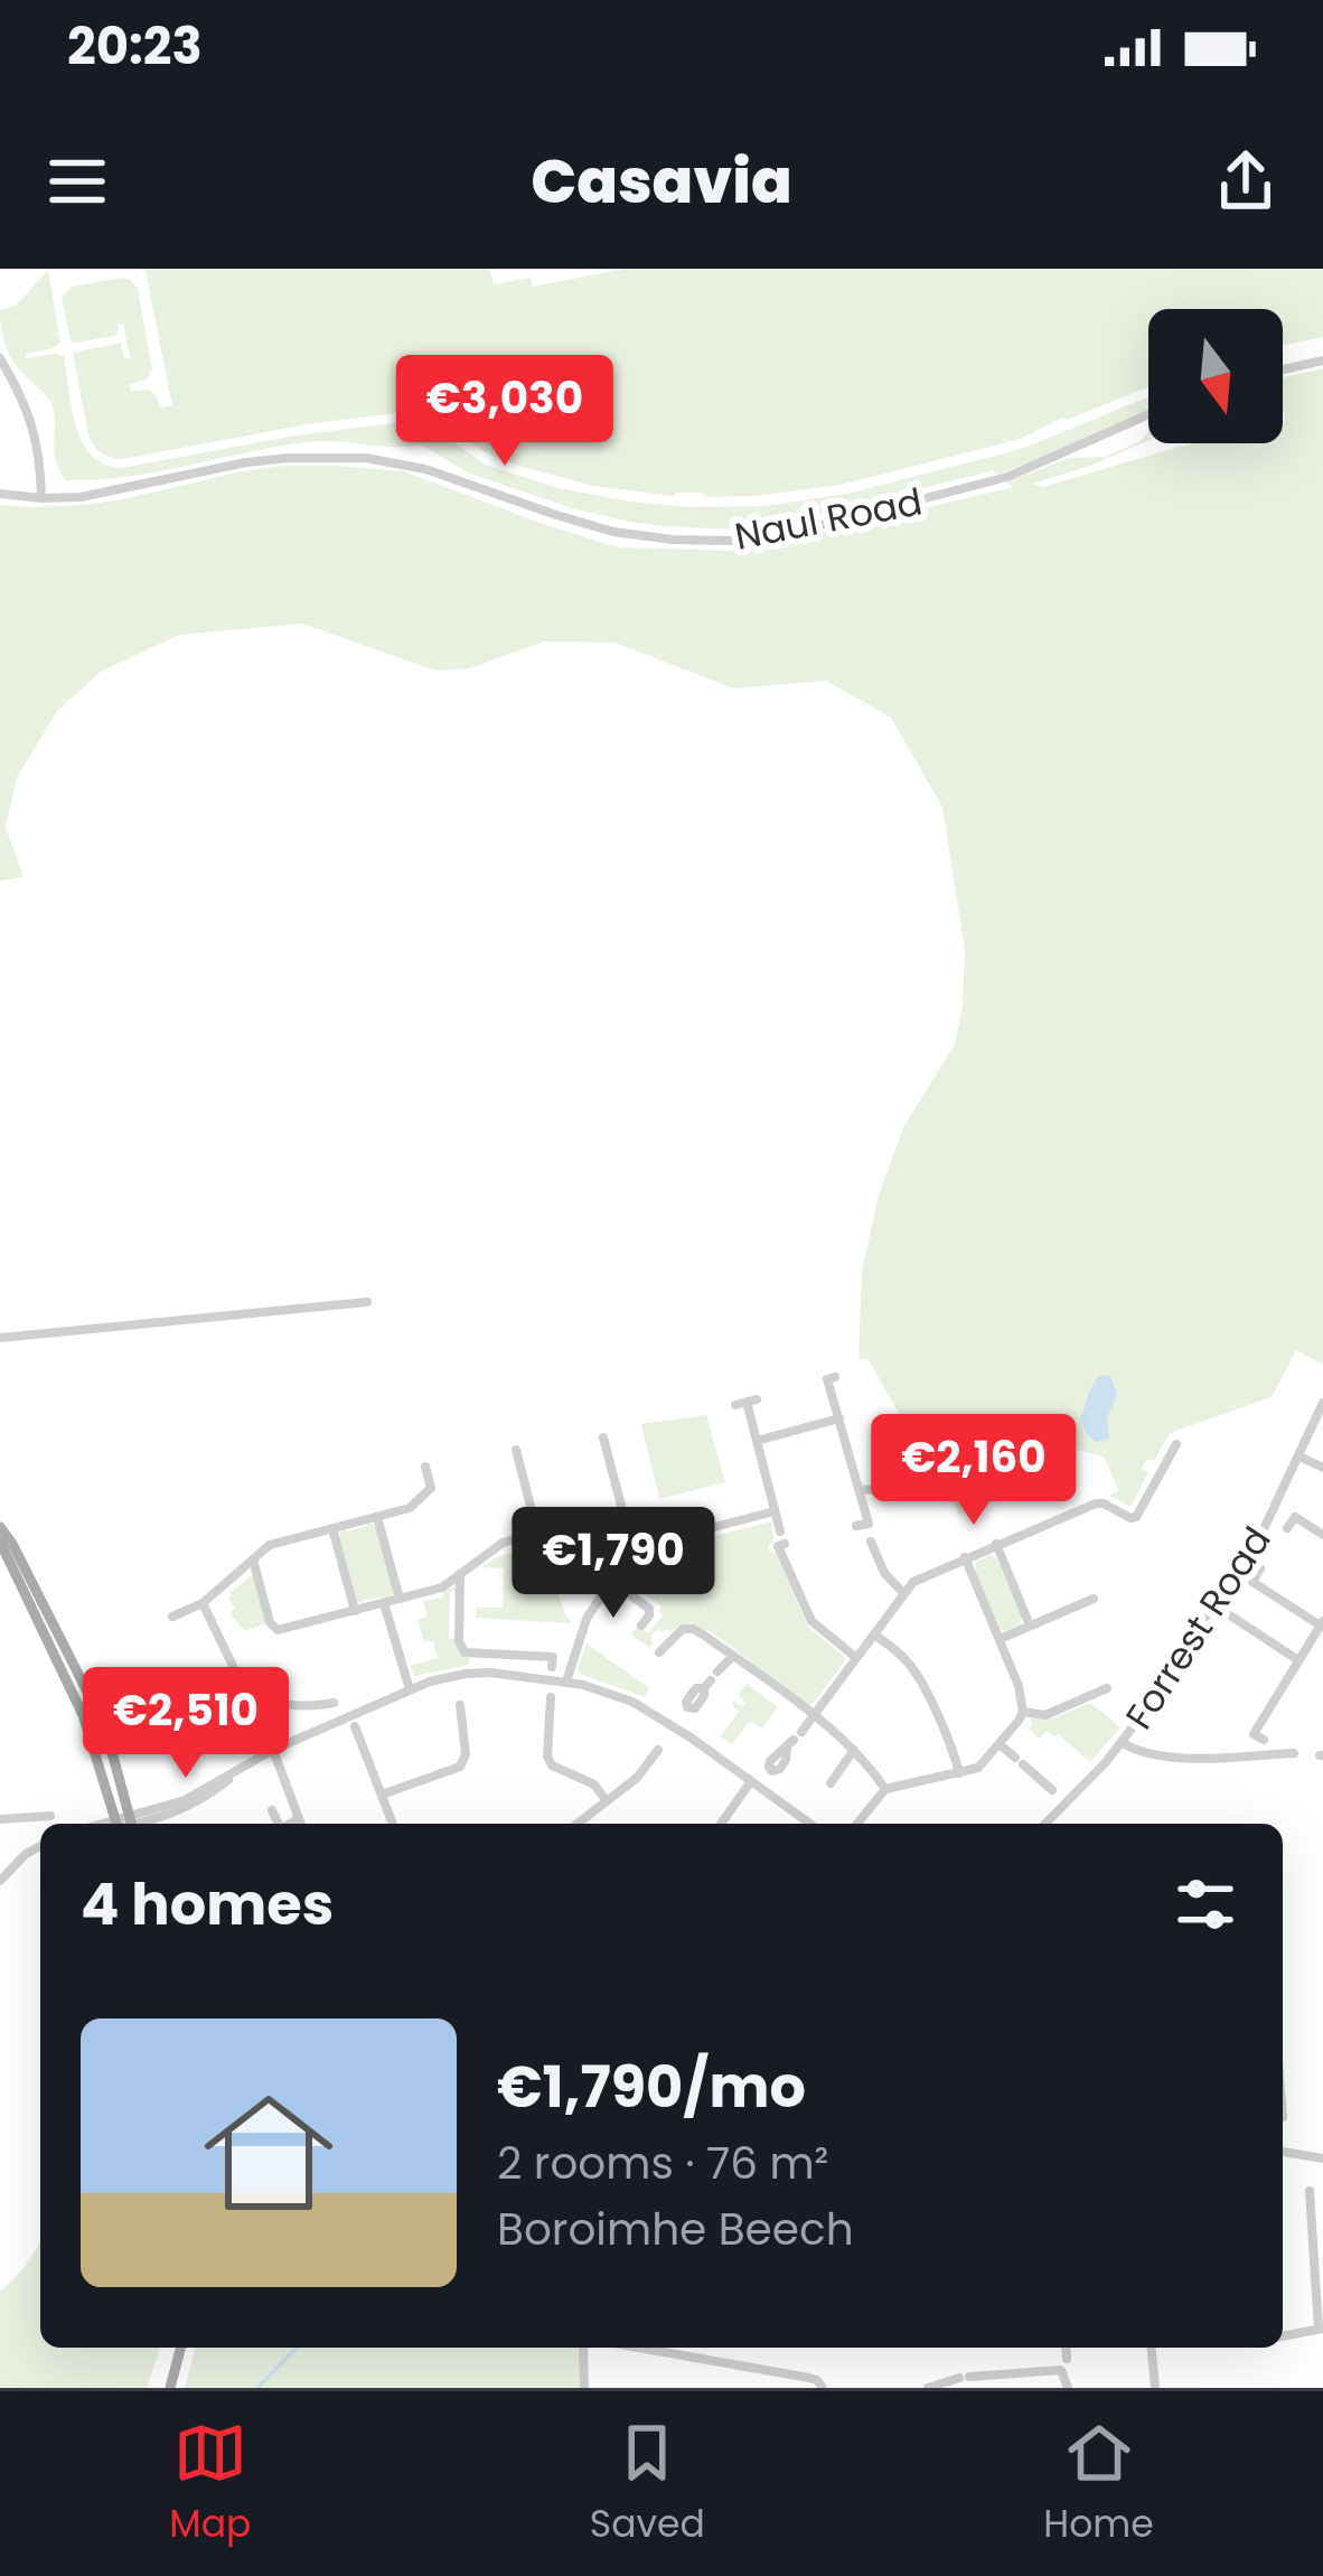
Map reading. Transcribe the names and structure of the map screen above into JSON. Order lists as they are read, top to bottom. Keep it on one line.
{"streets":{"street":["Naul Road","Forrest Road"]},"north":"bottom","page":{"status":"20:23","header":"Casavia","price":["€3,030","€2,160","€1,790","€2,510"],"heading":"4 homes","list":[{"name":"€1,790/mo","note":"2 rooms · 76 m² · Boroimhe Beech"}],"tabs":["Map","Saved","Home"]}}
